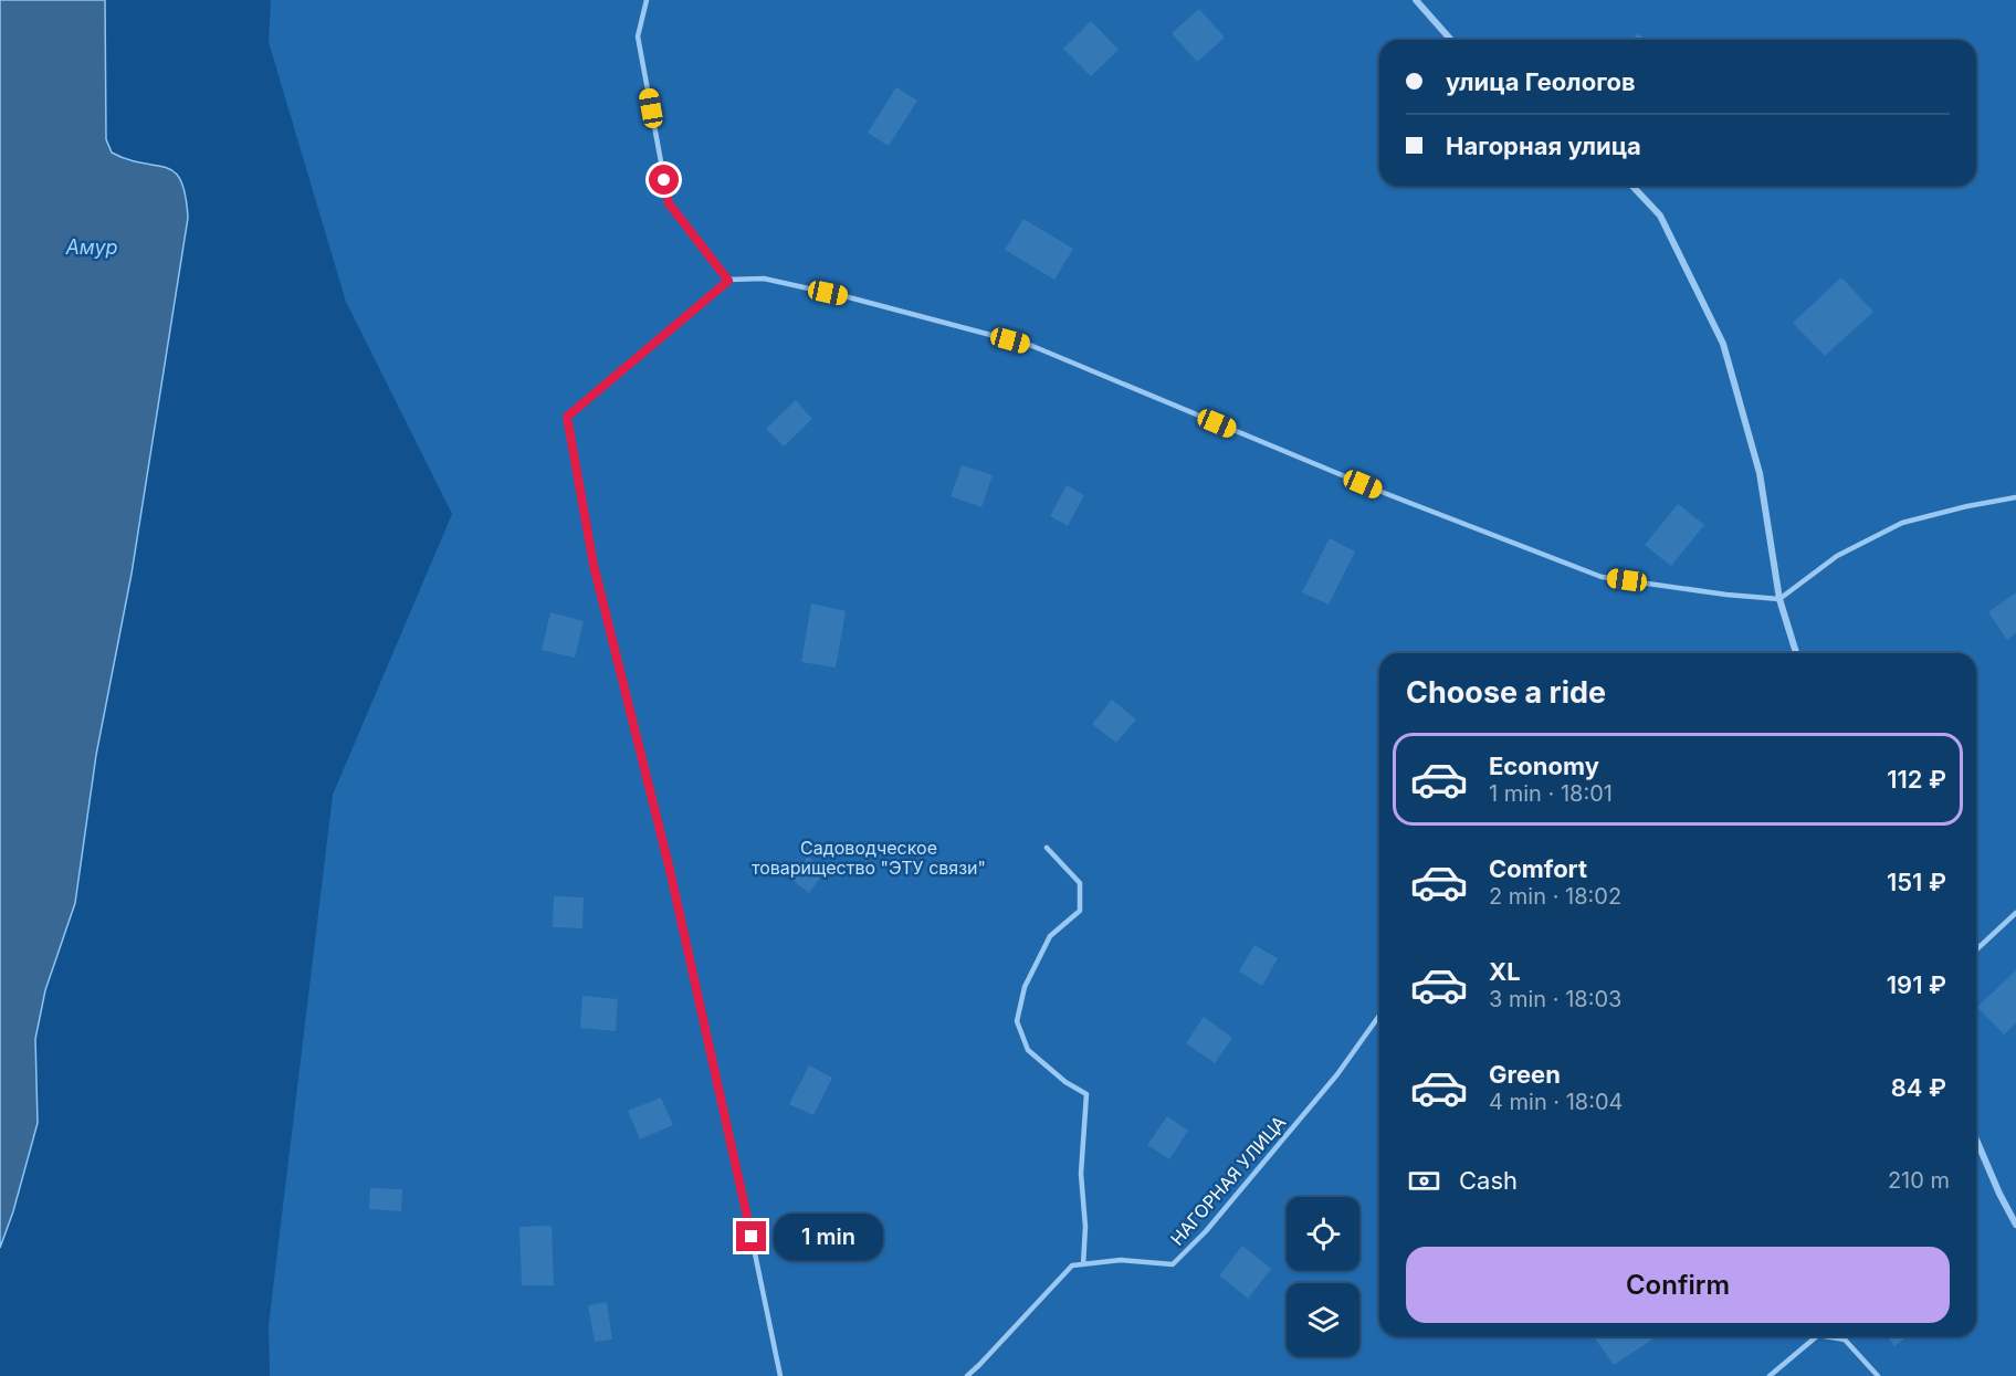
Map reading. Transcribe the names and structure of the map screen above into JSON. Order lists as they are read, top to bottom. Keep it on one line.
{"streets":{"lane":["НАГОРНАЯ УЛИЦА"]},"water":["Амур"],"parks":["Садоводческое товарищество \"ЭТУ связи\""],"page":{"banner":["улица Геологов","Нагорная улица"],"heading":"Choose a ride","list":[{"name":"Economy","note":"1 min · 18:01","value":"112 ₽"},{"name":"Comfort","note":"2 min · 18:02","value":"151 ₽"},{"name":"XL","note":"3 min · 18:03","value":"191 ₽"},{"name":"Green","note":"4 min · 18:04","value":"84 ₽"}],"pay":["Cash","210 m"],"bubble":"1 min","buttons":"Confirm"}}
